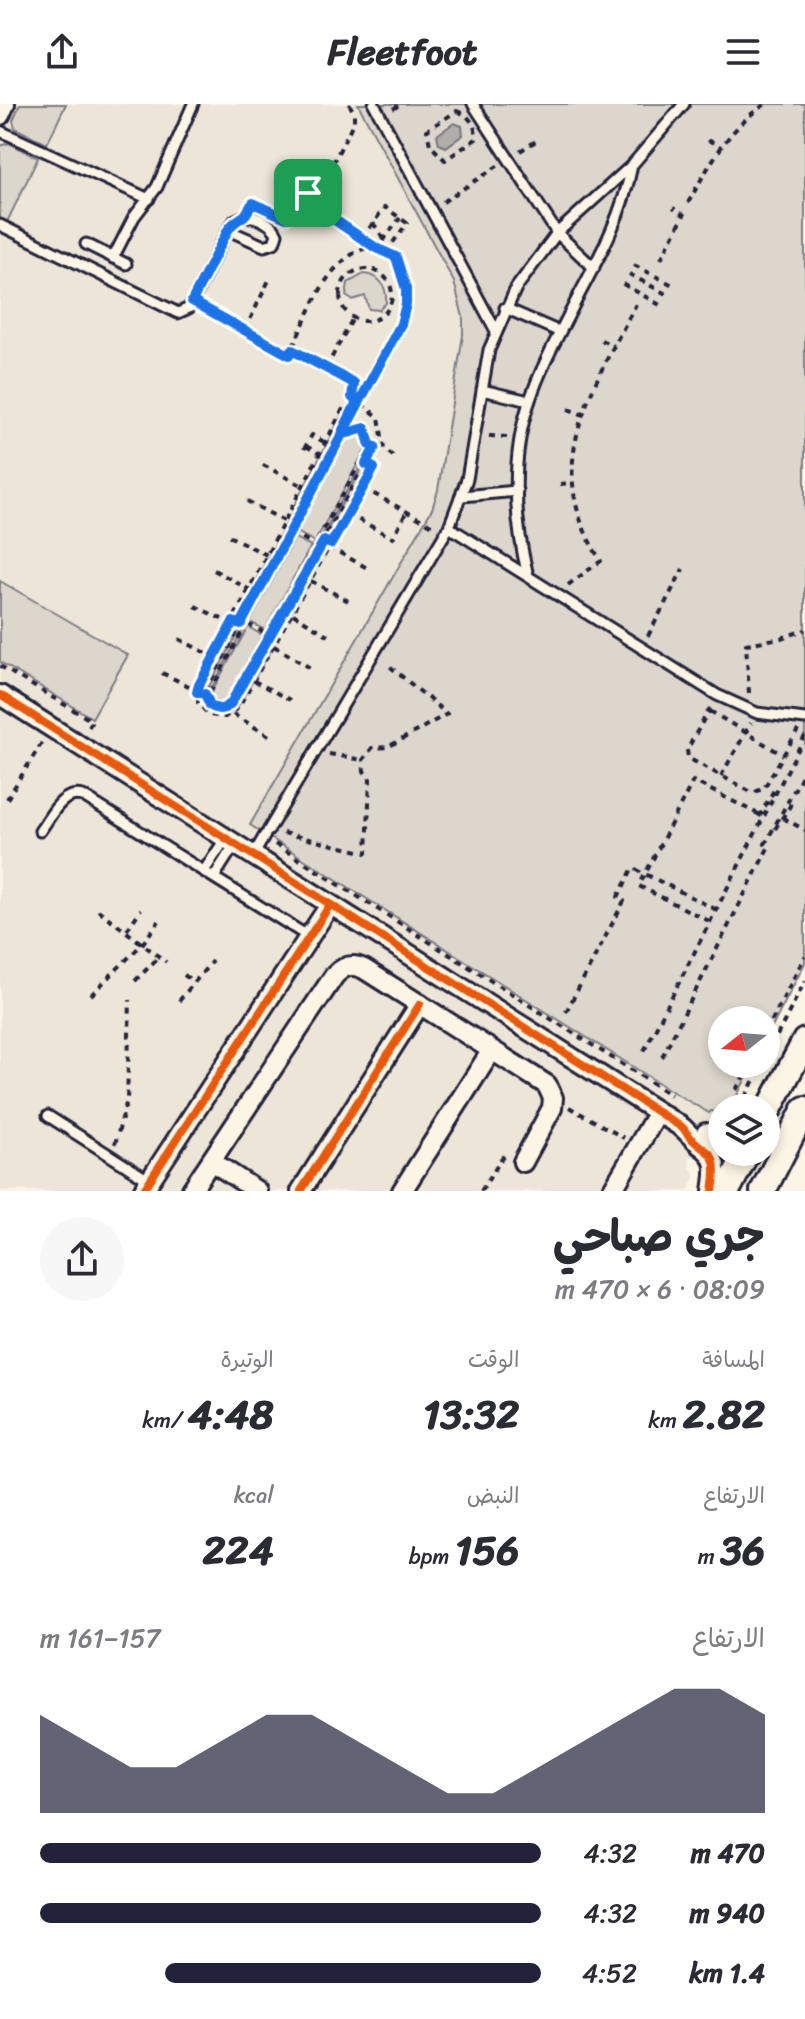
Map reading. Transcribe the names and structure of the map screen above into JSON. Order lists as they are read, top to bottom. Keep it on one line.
{"north":"left","page":{"header":"Fleetfoot","heading":["جري صباحي","08:09 · 6 × 470 m"],"stats":[["المسافة","2.82 km"],["الوقت","13:32"],["الوتيرة","4:48 /km"],["الارتفاع","36 m"],["النبض","156 bpm"],["kcal","224"]],"chart":["الارتفاع","157–161 m"],"list":[{"name":"470 m","note":"4:32"},{"name":"940 m","note":"4:32"},{"name":"1.4 km","note":"4:52"}]}}
